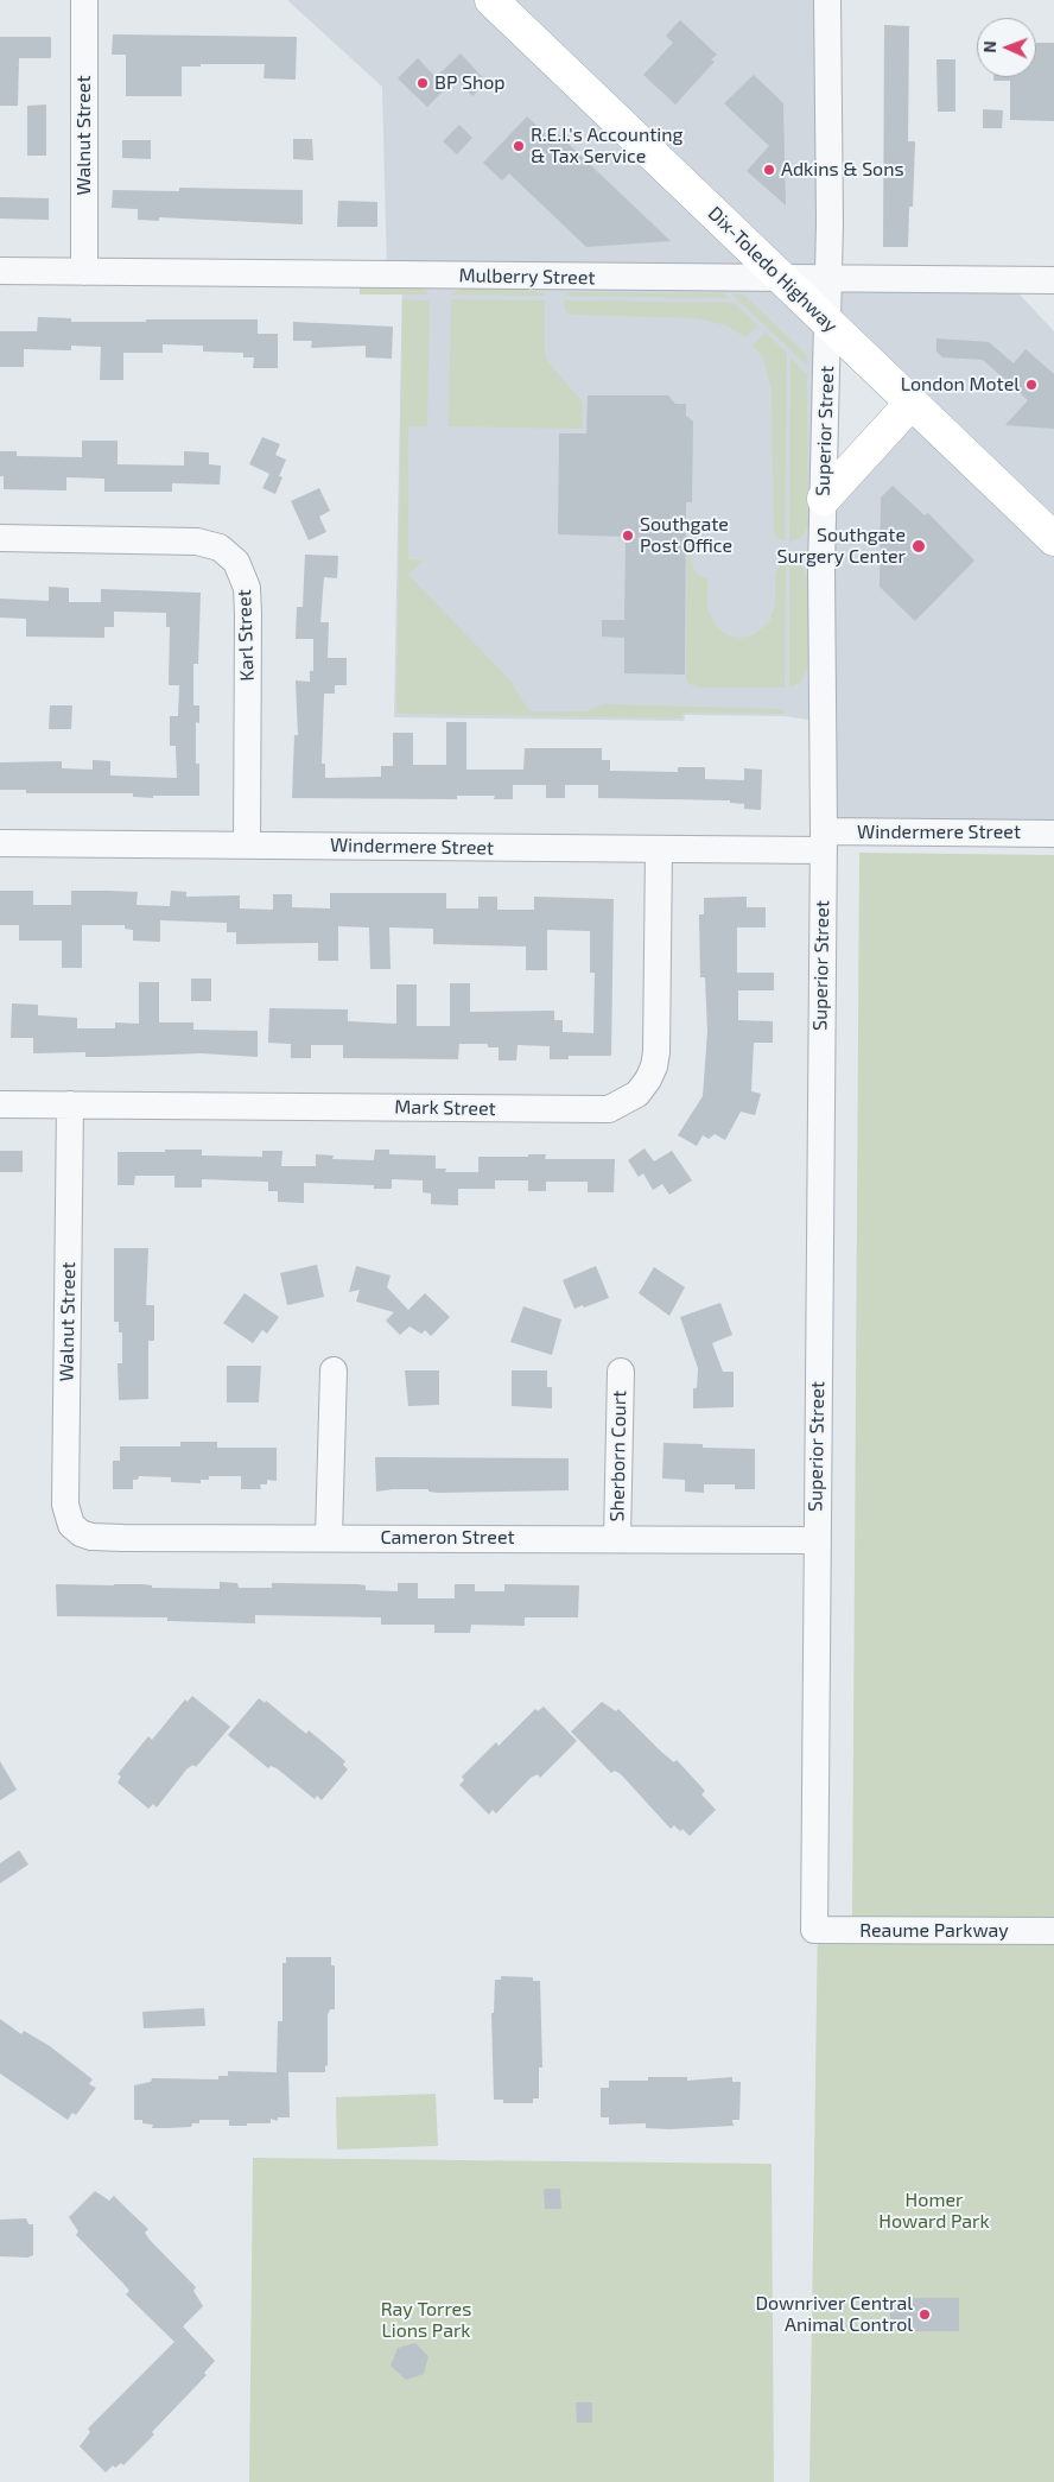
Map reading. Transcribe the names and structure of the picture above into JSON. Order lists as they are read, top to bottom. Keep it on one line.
{"streets":{"main road":["Dix-Toledo Highway"],"street":["Walnut Street","Mulberry Street","Superior Street","Karl Street","Windermere Street","Mark Street","Sherborn Court","Cameron Street","Reaume Parkway"]},"crossings":[["Walnut Street","Mulberry Street"],["Walnut Street","Mark Street"],["Walnut Street","Cameron Street"],["Dix-Toledo Highway","Mulberry Street"],["Dix-Toledo Highway","Superior Street"],["Mulberry Street","Superior Street"],["Superior Street","Windermere Street"],["Superior Street","Cameron Street"],["Superior Street","Reaume Parkway"],["Karl Street","Windermere Street"],["Windermere Street","Mark Street"],["Sherborn Court","Cameron Street"]],"parks":["Homer Howard Park","Ray Torres Lions Park"],"places":["BP Shop","R.E.I.'s Accounting & Tax Service","Adkins & Sons","London Motel","Southgate Post Office","Southgate Surgery Center","Downriver Central Animal Control"],"north":"left"}
